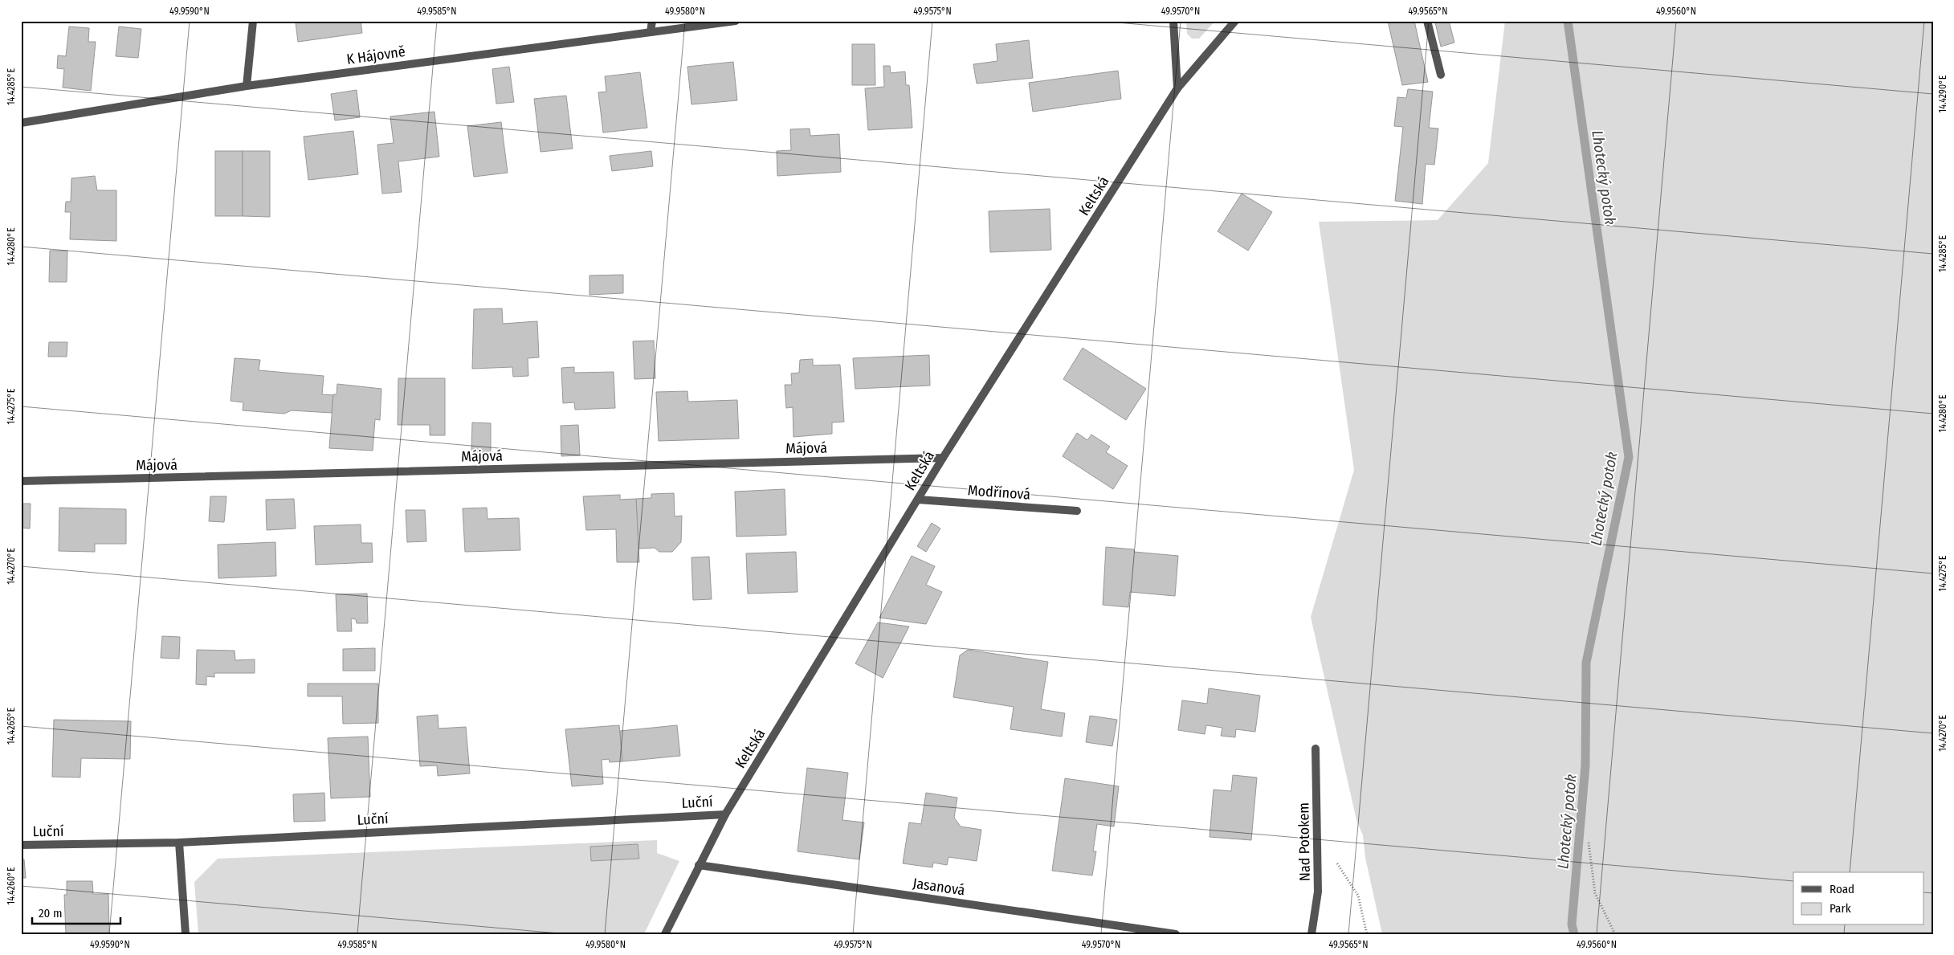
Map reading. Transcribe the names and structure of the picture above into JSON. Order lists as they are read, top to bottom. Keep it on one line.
{"streets":{"street":["K Hájovně","Keltská","Májová","Modřínová","Luční","Nad Potokem","Jasanová"]},"crossings":[["Keltská","Májová"],["Keltská","Modřínová"],["Keltská","Luční"],["Keltská","Jasanová"]],"water":["Lhotecký potok"],"legend":["Road","Park"],"scale_bar":"20 m","coordinates":["49.9590°N","49.9585°N","49.9580°N","49.9575°N","49.9570°N","49.9565°N","49.9560°N","14.4285°E","14.4290°E","14.4280°E","14.4275°E","14.4270°E","14.4265°E","14.4260°E"]}
